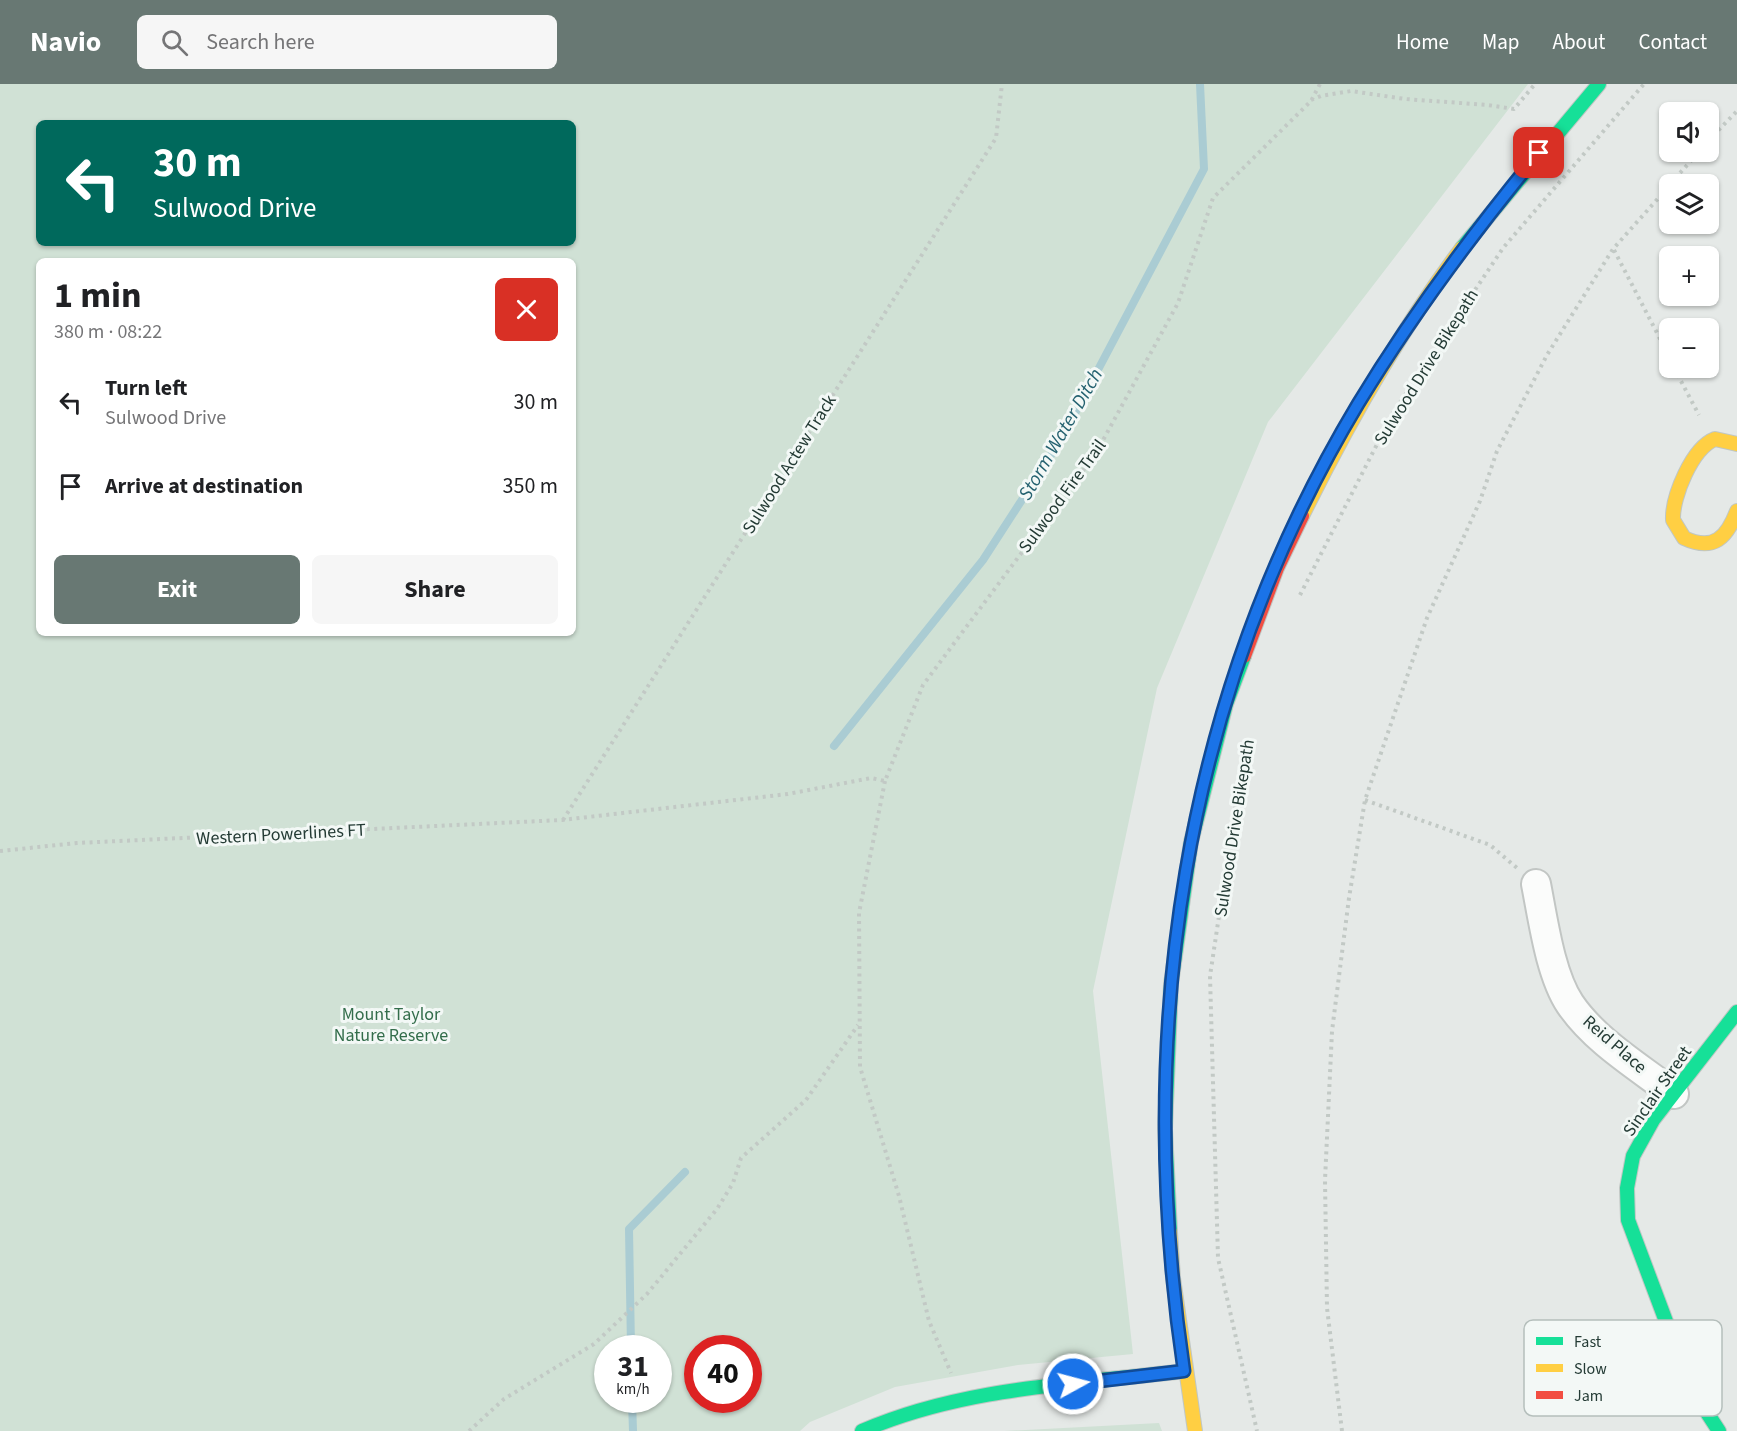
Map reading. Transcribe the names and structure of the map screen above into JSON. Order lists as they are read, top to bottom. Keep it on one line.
{"streets":{"main road":["Sinclair Street"],"street":["Reid Place"],"path":["Sulwood Drive Bikepath","Sulwood Actew Track","Sulwood Fire Trail","Western Powerlines FT"]},"crossings":[["Sulwood Actew Track","Western Powerlines FT"],["Sulwood Fire Trail","Western Powerlines FT"],["Reid Place","Sinclair Street"]],"water":["Storm Water Ditch"],"parks":["Mount Taylor Nature Reserve"],"legend":["Fast","Slow","Jam"],"page":{"header":"Navio","search":"Search here","nav":["Home","Map","About","Contact"],"map_buttons":["+","−"],"turn":["30 m","Sulwood Drive"],"heading":["1 min","380 m · 08:22"],"list":[{"name":"Turn left","note":"Sulwood Drive","value":"30 m"},{"name":"Arrive at destination","value":"350 m"}],"buttons":["Exit","Share"],"speed":"31 km/h","limit":"40"}}
